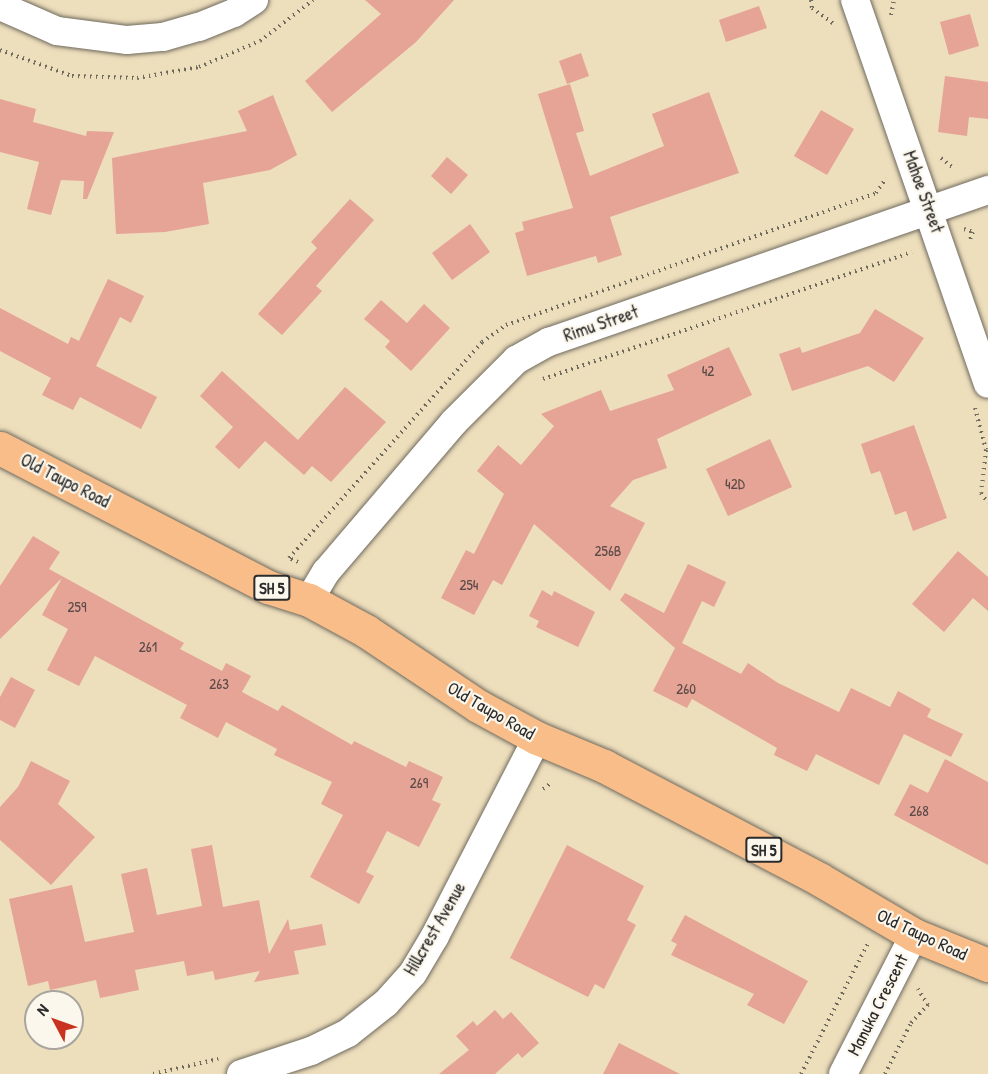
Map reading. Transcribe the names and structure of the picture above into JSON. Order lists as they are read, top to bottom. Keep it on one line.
{"streets":{"highway":["Old Taupo Road","SH 5"],"street":["Mahoe Street","Rimu Street","Hillcrest Avenue","Manuka Crescent"]},"crossings":[["Mahoe Street","Rimu Street"],["Rimu Street","Old Taupo Road"],["Old Taupo Road","Hillcrest Avenue"],["Old Taupo Road","Manuka Crescent"]],"house_numbers":["42","42D","256B","254","259","261","263","260","269","268"],"north":"top left"}
